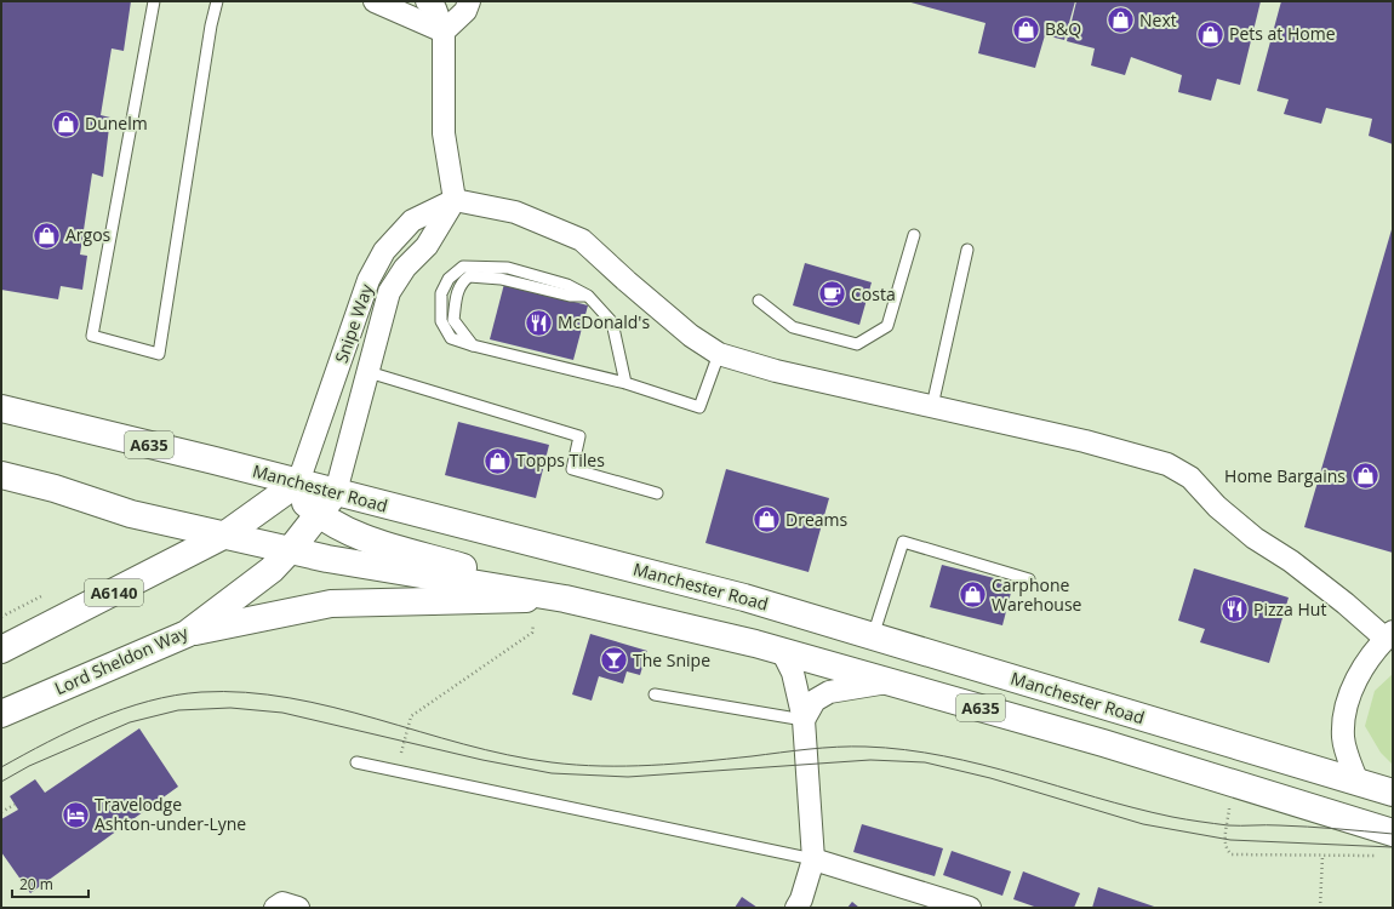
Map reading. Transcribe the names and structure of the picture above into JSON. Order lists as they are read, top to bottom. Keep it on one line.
{"streets":{"main road":["A635","Manchester Road","A6140","Lord Sheldon Way"],"street":["Snipe Way"]},"crossings":[["Snipe Way","Manchester Road"],["Snipe Way","A6140"],["Snipe Way","Lord Sheldon Way"],["Manchester Road","A6140"],["Manchester Road","Lord Sheldon Way"]],"places":{"shop":["Next","B&Q","Pets at Home","Dunelm","Argos","Topps Tiles","Home Bargains","Dreams","Carphone Warehouse"],"cafe":["Costa"],"restaurant":["McDonald's","Pizza Hut"],"bar":["The Snipe"],"hotel":["Travelodge Ashton-under-Lyne"]},"scale_bar":"20 m"}
